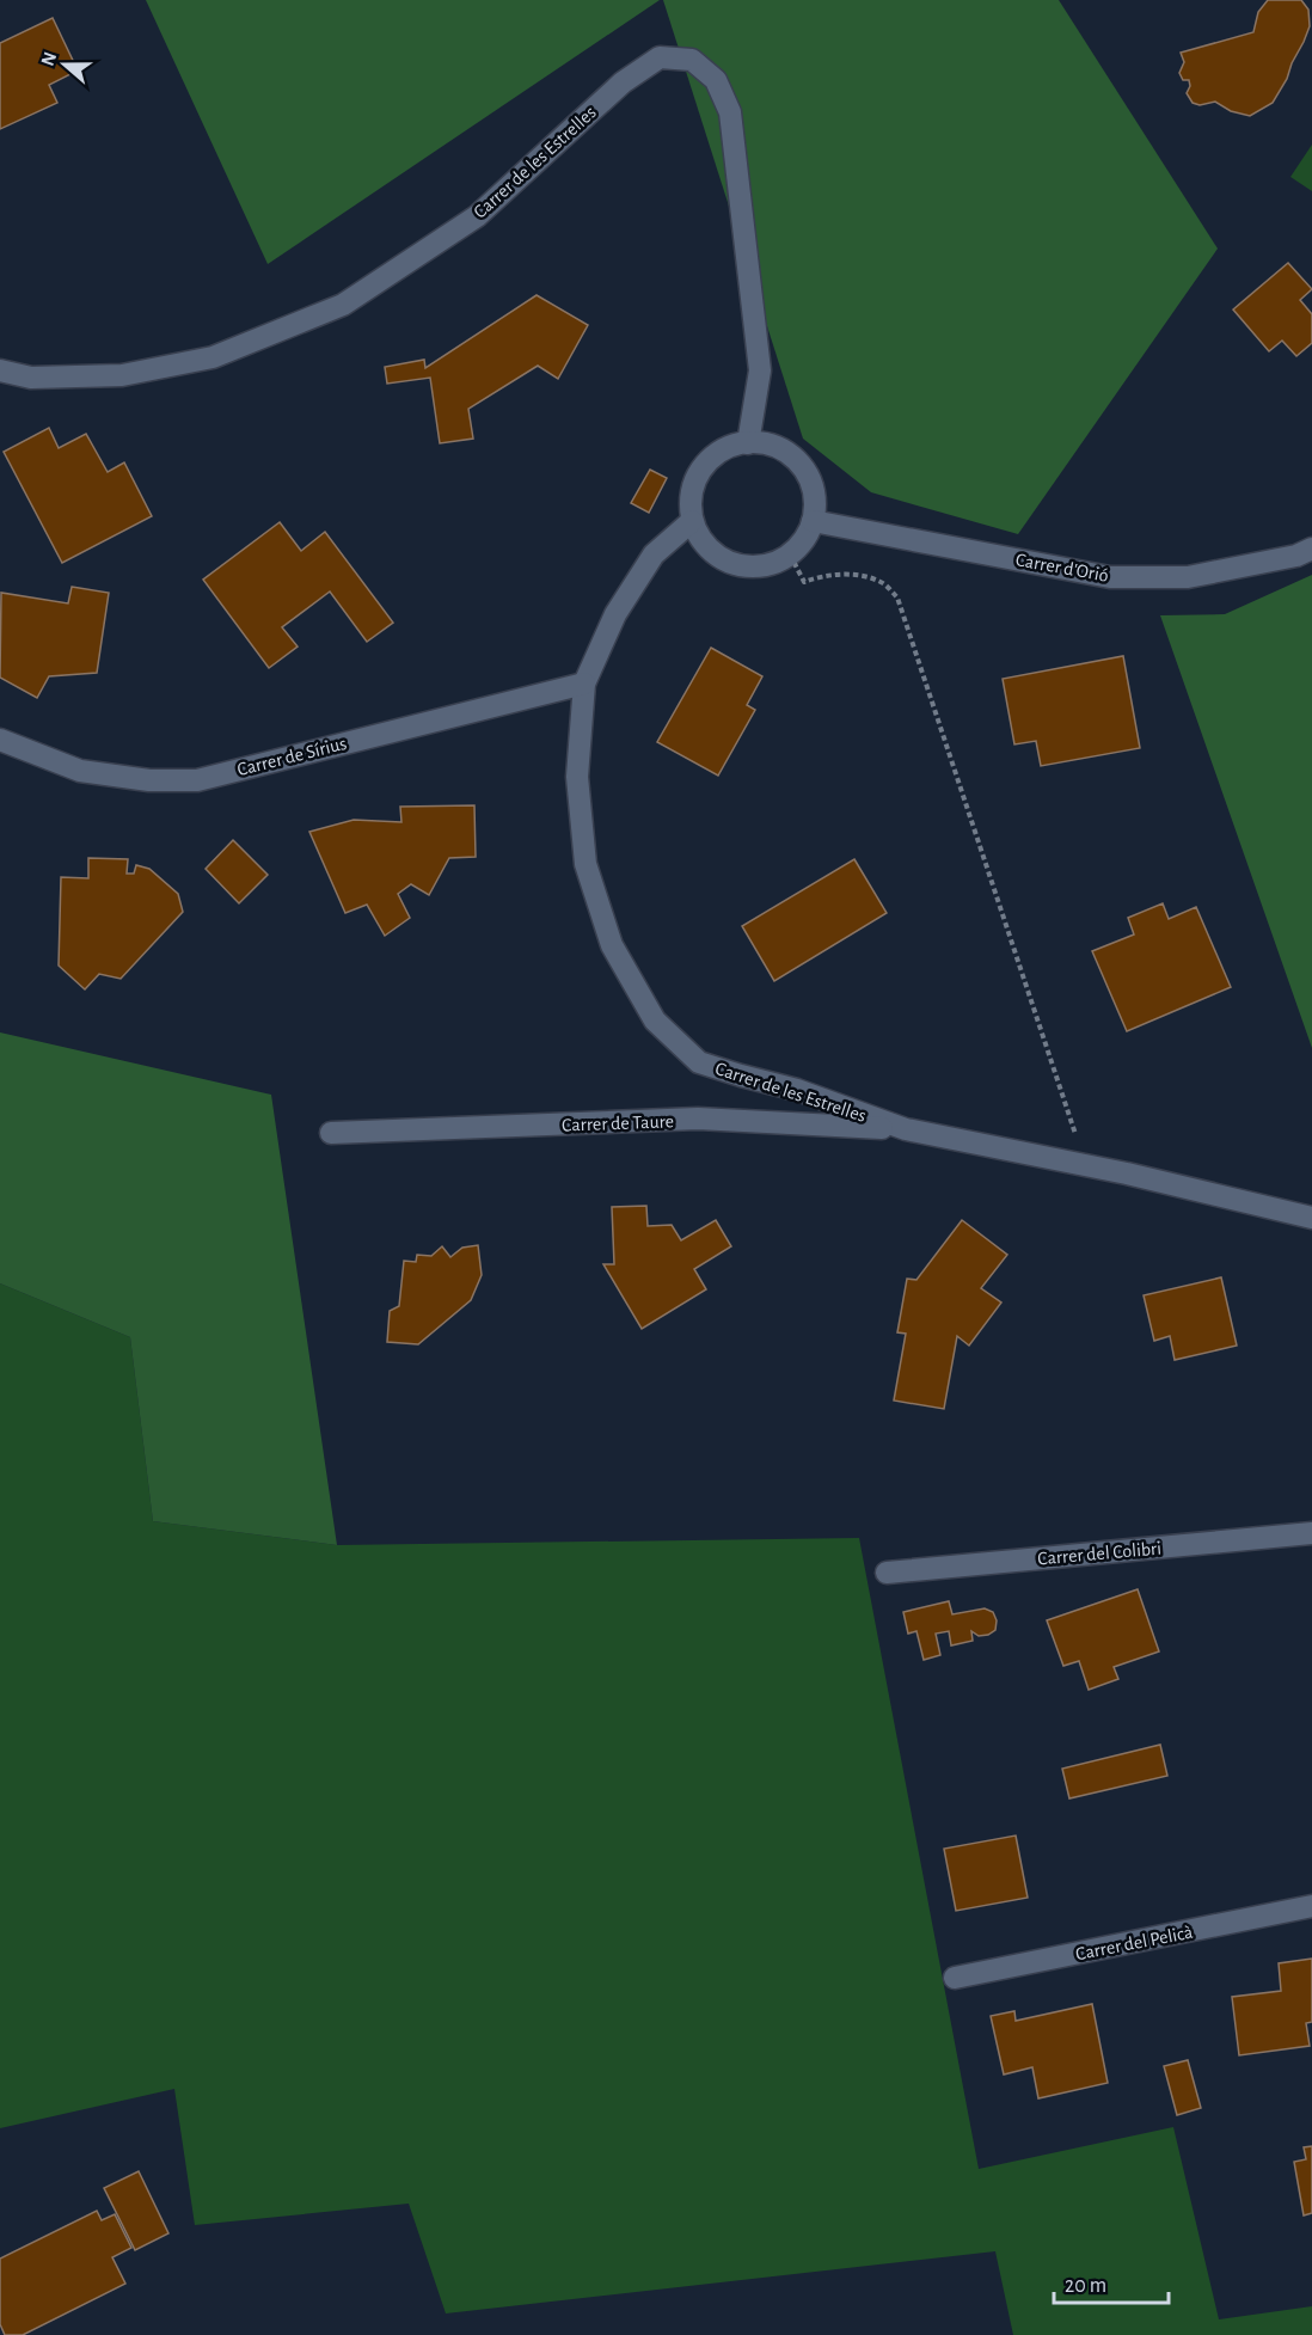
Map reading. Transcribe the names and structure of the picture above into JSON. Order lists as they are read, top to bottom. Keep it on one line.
{"streets":{"street":["Carrer de les Estrelles","Carrer d'Orió","Carrer de Sírius","Carrer de Taure","Carrer del Colibri","Carrer del Pelicà"]},"crossings":[["Carrer de les Estrelles","Carrer d'Orió"],["Carrer de les Estrelles","Carrer de Sírius"],["Carrer de les Estrelles","Carrer de Taure"]],"scale_bar":"20 m","north":"left"}
